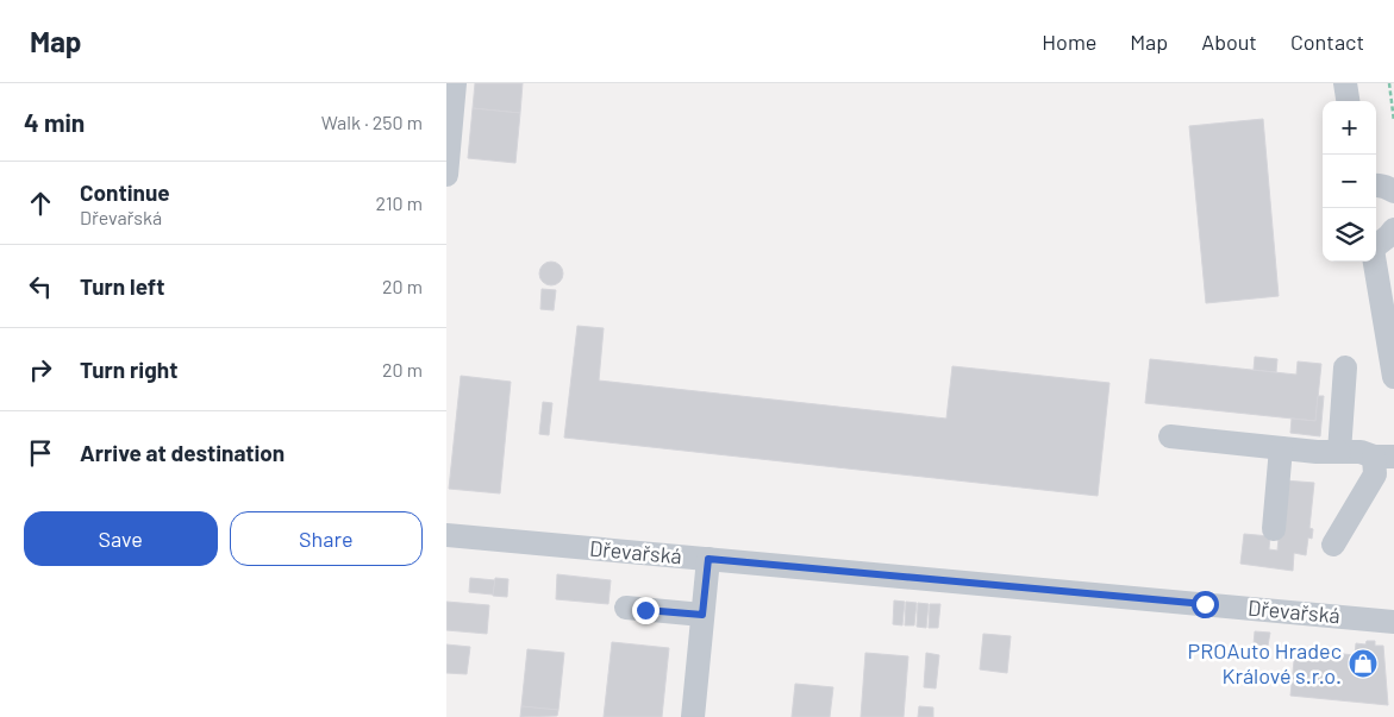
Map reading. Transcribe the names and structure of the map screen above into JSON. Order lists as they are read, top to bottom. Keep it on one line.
{"streets":{"street":["Dřevařská"]},"places":{"shop":["PROAuto Hradec Králové s.r.o."]},"page":{"header":"Map","nav":["Home","Map","About","Contact"],"heading":["4 min","Walk · 250 m"],"map_buttons":["+","−"],"list":[["Continue","Dřevařská","210 m"],["Turn left","20 m"],["Turn right","20 m"],"Arrive at destination"],"buttons":["Save","Share"]}}
